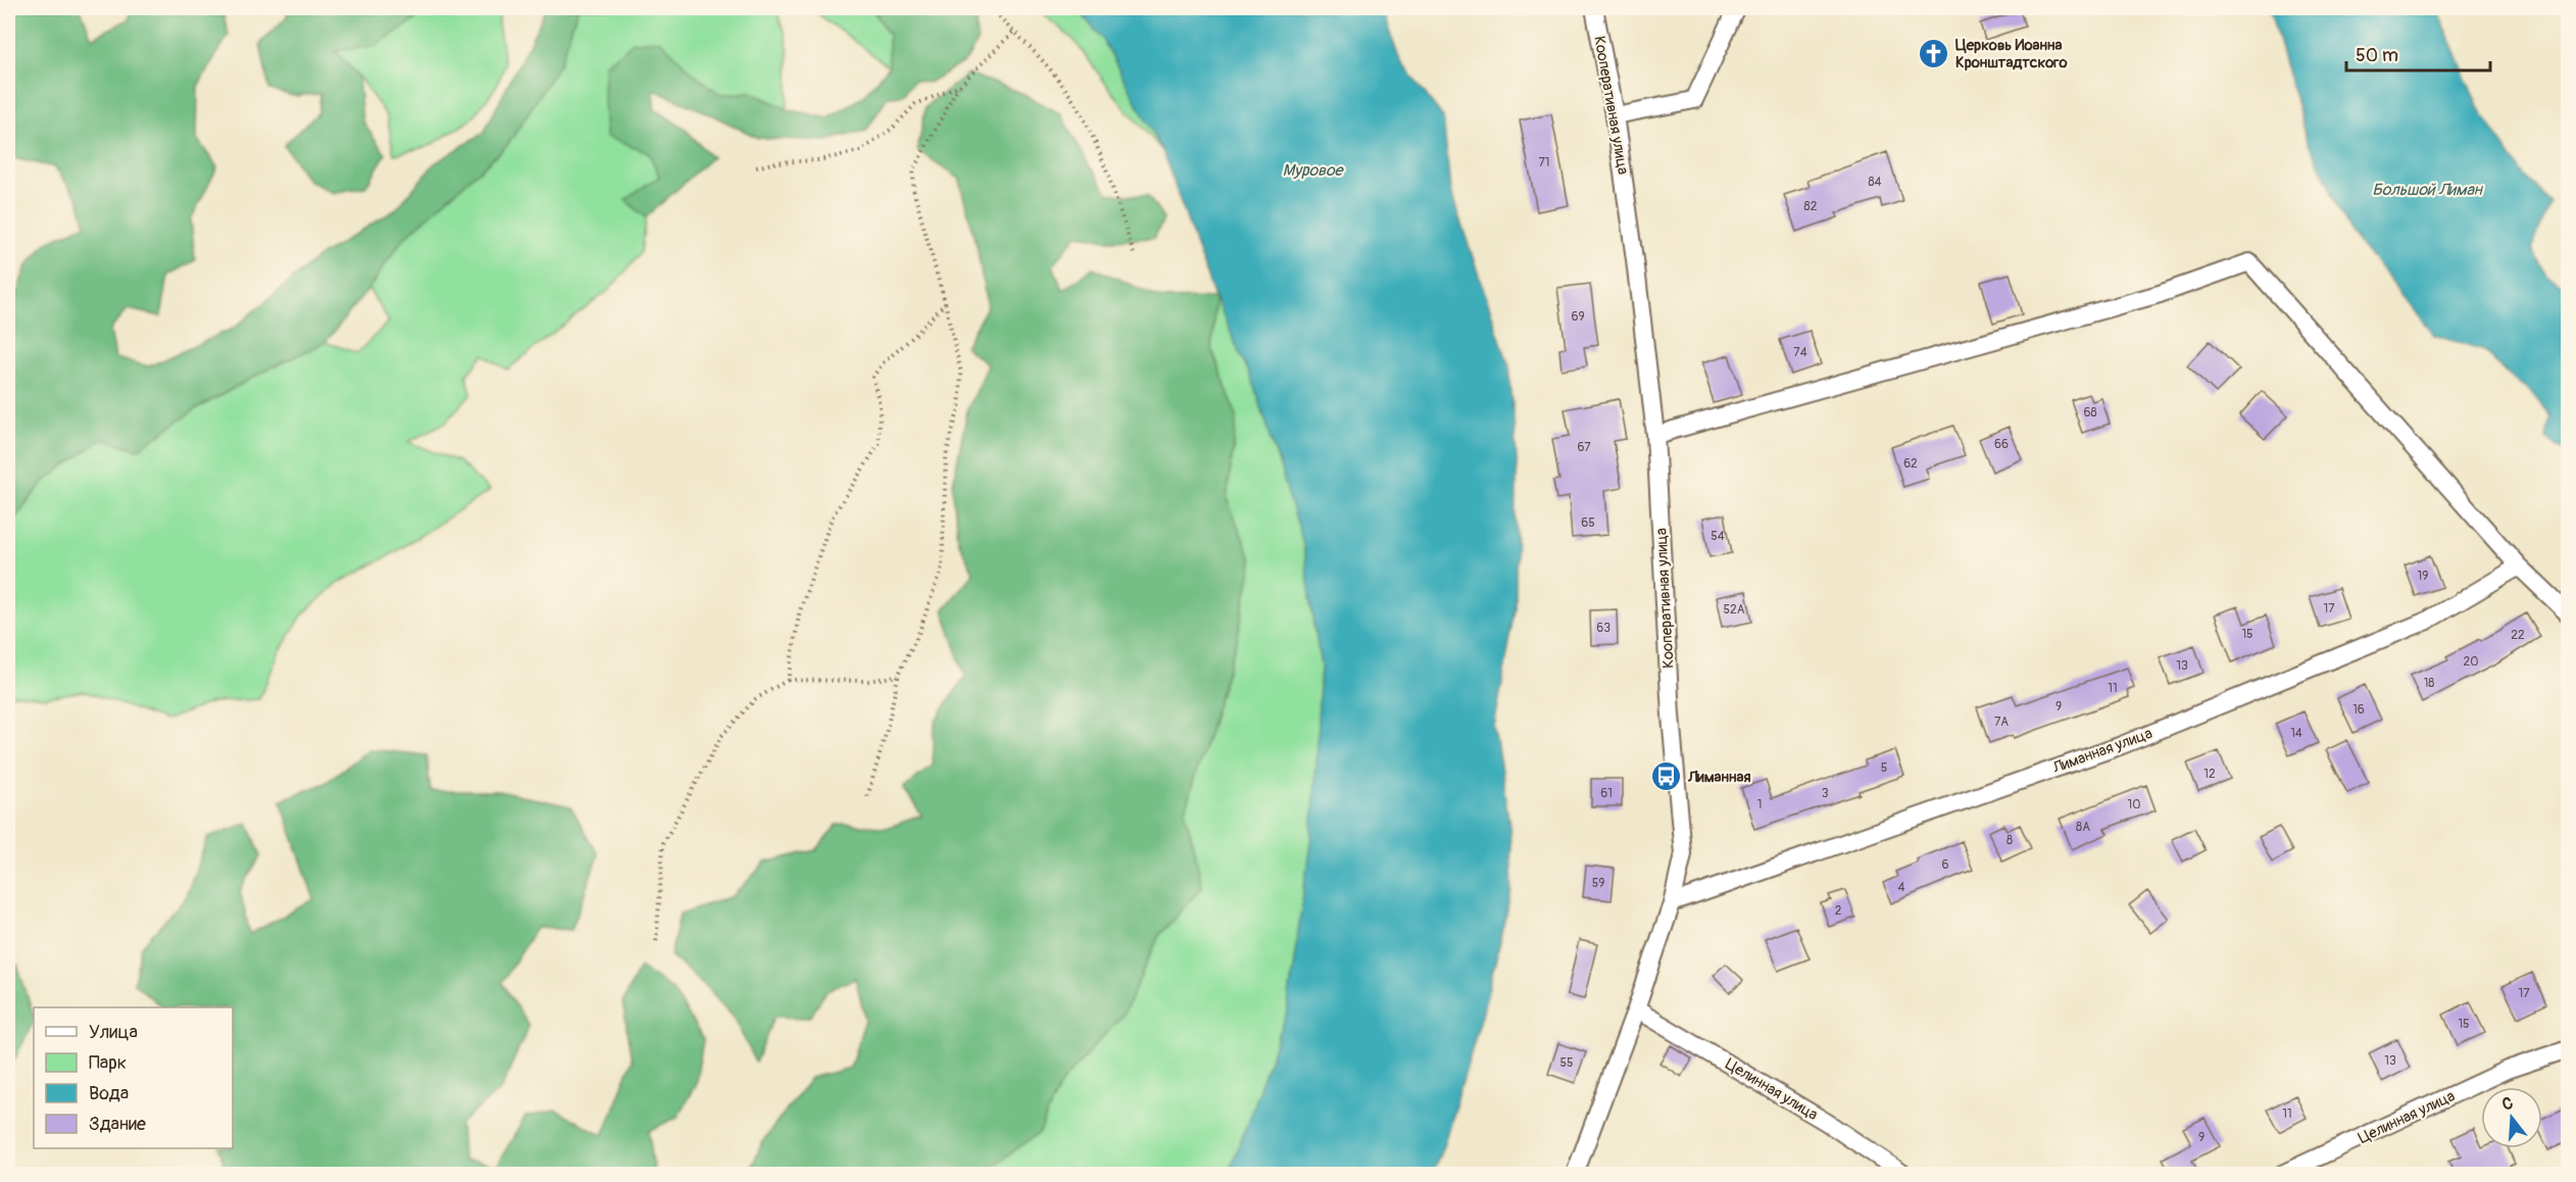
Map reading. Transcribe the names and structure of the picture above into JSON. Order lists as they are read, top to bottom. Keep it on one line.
{"streets":{"street":["Кооперативная улица","Лиманная улица","Целинная улица"]},"crossings":[["Кооперативная улица","Лиманная улица"],["Кооперативная улица","Целинная улица"]],"water":["Муровое","Большой Лиман"],"places":{"church":["Церковь Иоанна Кронштадтского"],"bus stop":["Лиманная"]},"house_numbers":["71","84","82","69","74","68","66","67","62","65","54","19","17","52А","63","15","22","20","13","18","11","9","16","7А","14","5","12","61","3","1","10","8А","8","6","59","4","2","17","15","13","55","11","9"],"legend":["Улица","Парк","Вода","Здание"],"scale_bar":"50 m","north":"top"}
